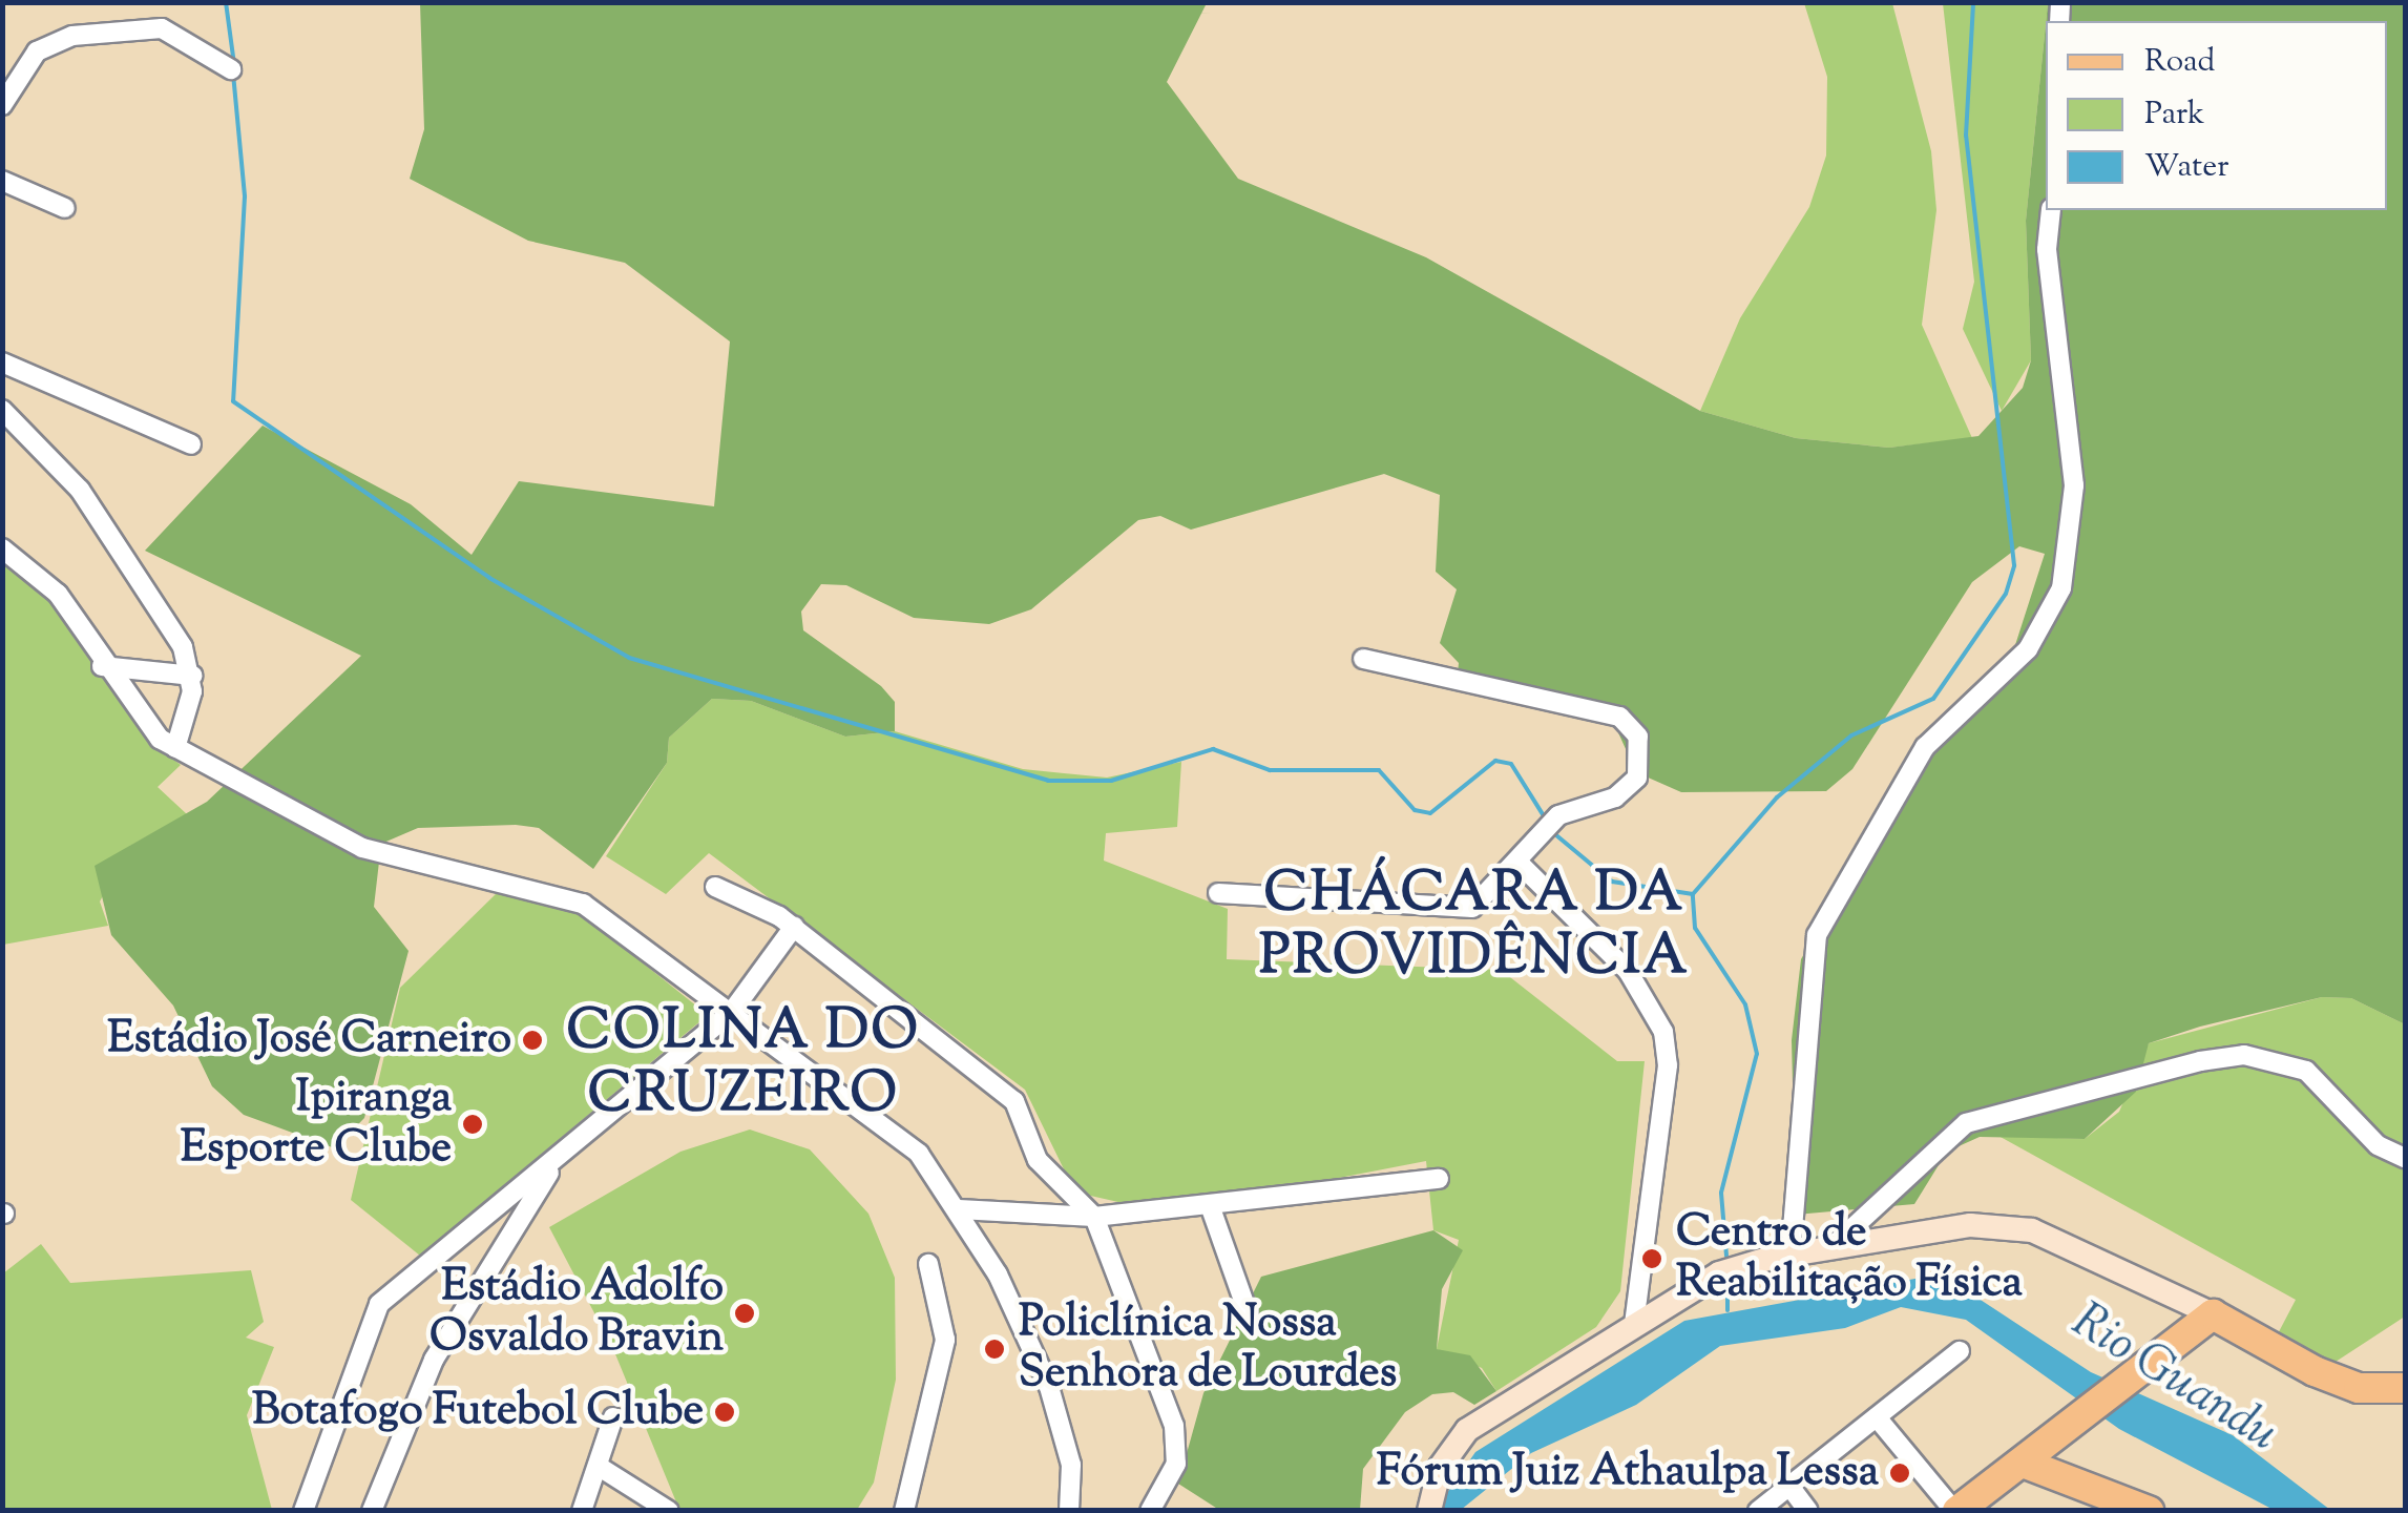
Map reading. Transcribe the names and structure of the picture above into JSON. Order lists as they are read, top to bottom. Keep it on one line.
{"districts":["CHÁCARA DA PROVIDÊNCIA","COLINA DO CRUZEIRO"],"water":["Rio Guandu"],"places":["Estádio José Carneiro","Ipiranga Esporte Clube","Centro de Reabilitação Física","Estádio Adolfo Osvaldo Bravin","Policlínica Nossa Senhora de Lourdes","Botafogo Futebol Clube","Fórum Juiz Athaulpa Lessa"],"legend":["Road","Park","Water"]}
